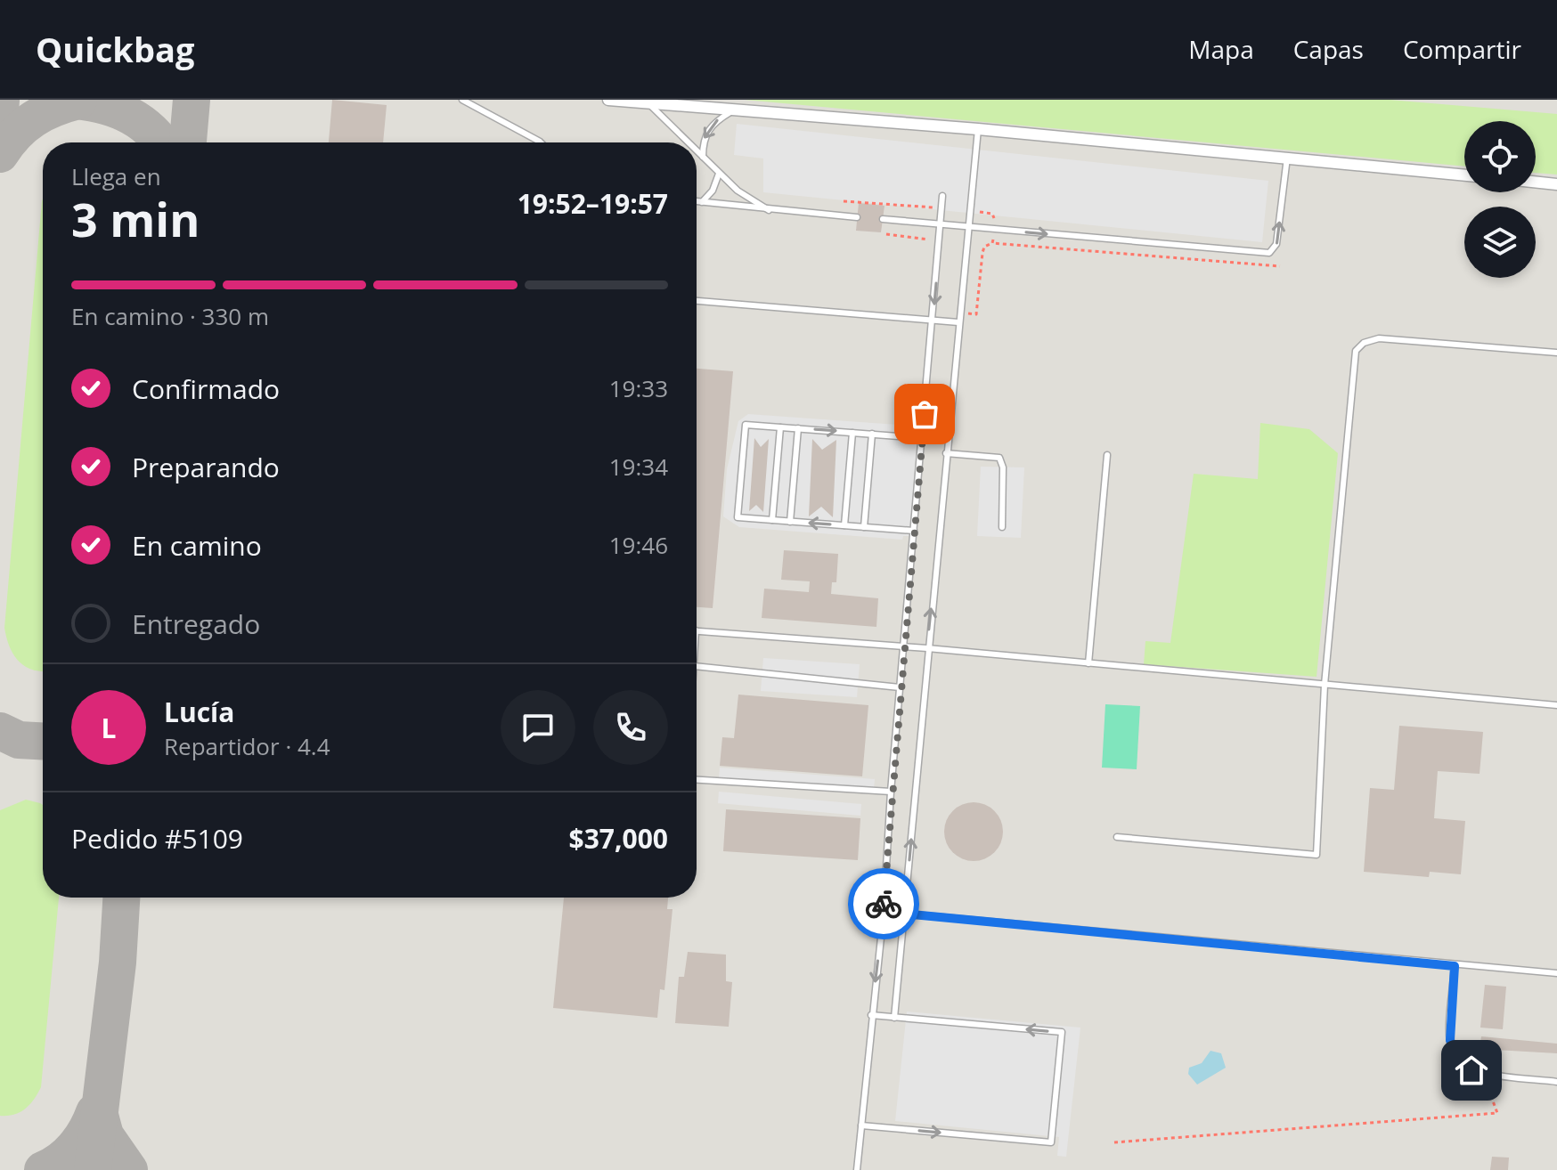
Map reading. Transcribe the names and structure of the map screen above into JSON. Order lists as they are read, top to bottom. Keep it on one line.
{"page":{"header":"Quickbag","nav":["Mapa","Capas","Compartir"],"heading":["3 min","Llega en","19:52–19:57"],"panel":["Lucía","Repartidor · 4.4","Pedido #5109","$37,000"],"bar":"En camino · 330 m","list":[["Confirmado","19:33"],["Preparando","19:34"],["En camino","19:46"],"Entregado"],"round":"L"}}
